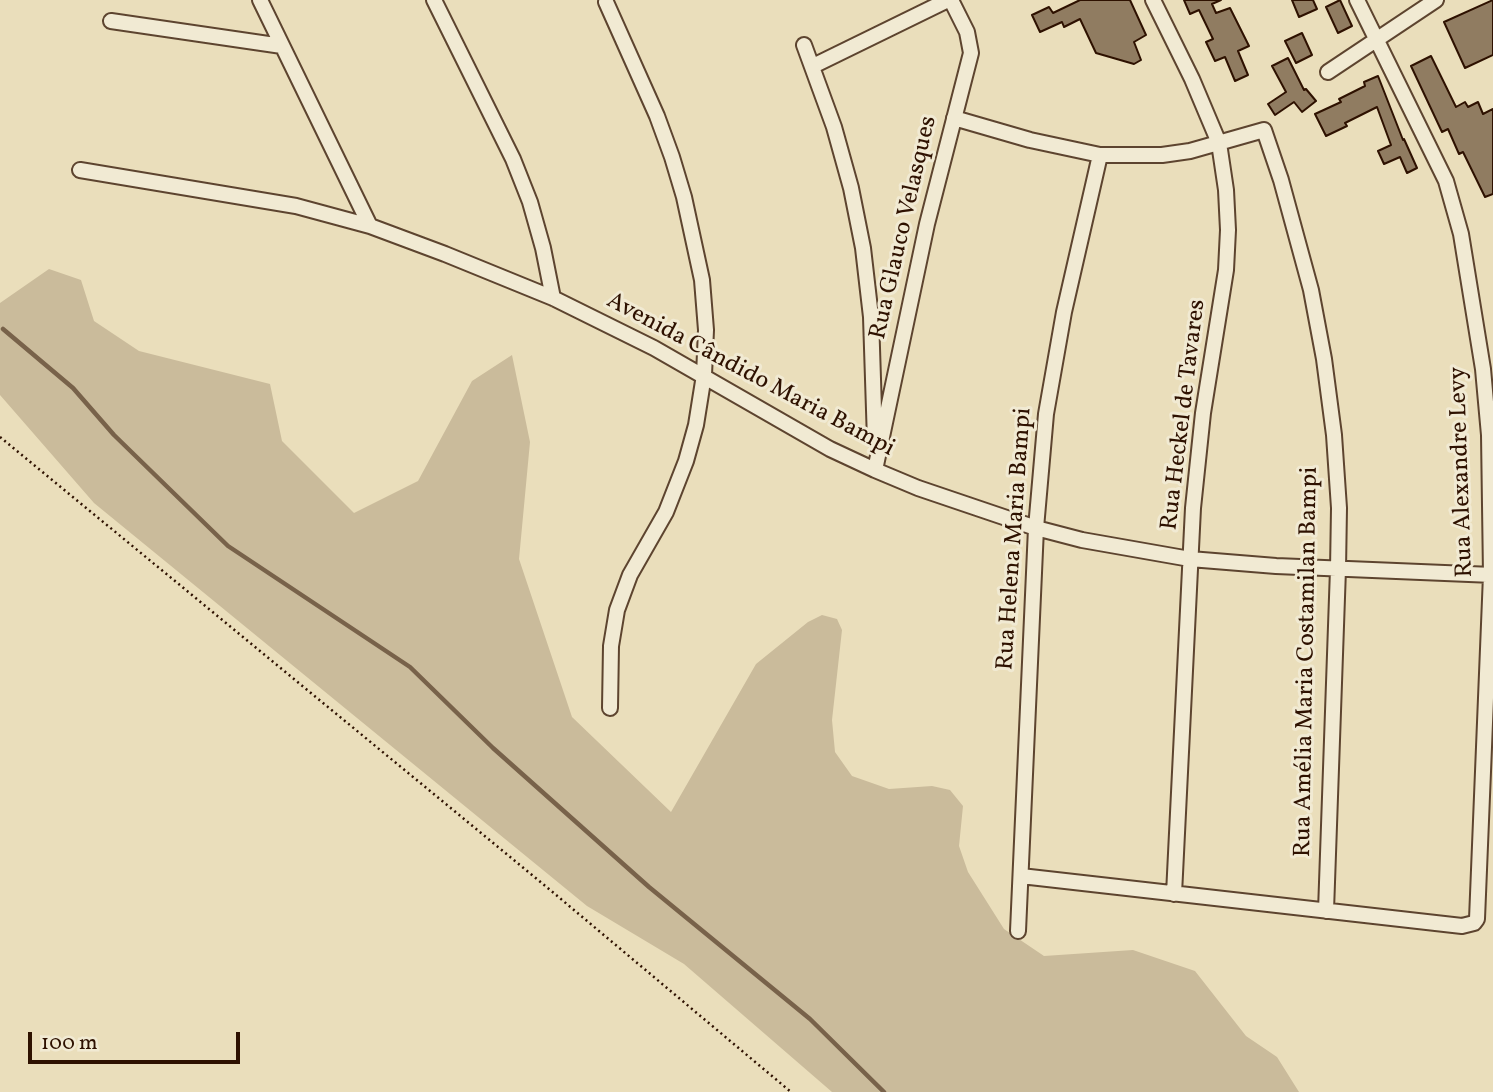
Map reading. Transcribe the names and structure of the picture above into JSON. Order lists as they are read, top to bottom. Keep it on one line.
{"streets":{"street":["Rua Glauco Velasques","Avenida Cândido Maria Bampi","Rua Heckel de Tavares","Rua Alexandre Levy","Rua Helena Maria Bampi","Rua Amélia Maria Costamilan Bampi"]},"crossings":[["Rua Glauco Velasques","Avenida Cândido Maria Bampi"],["Avenida Cândido Maria Bampi","Rua Heckel de Tavares"],["Avenida Cândido Maria Bampi","Rua Alexandre Levy"],["Avenida Cândido Maria Bampi","Rua Helena Maria Bampi"],["Avenida Cândido Maria Bampi","Rua Amélia Maria Costamilan Bampi"],["Rua Heckel de Tavares","Rua Amélia Maria Costamilan Bampi"],["Rua Alexandre Levy","Rua Amélia Maria Costamilan Bampi"]],"scale_bar":"100 m"}
